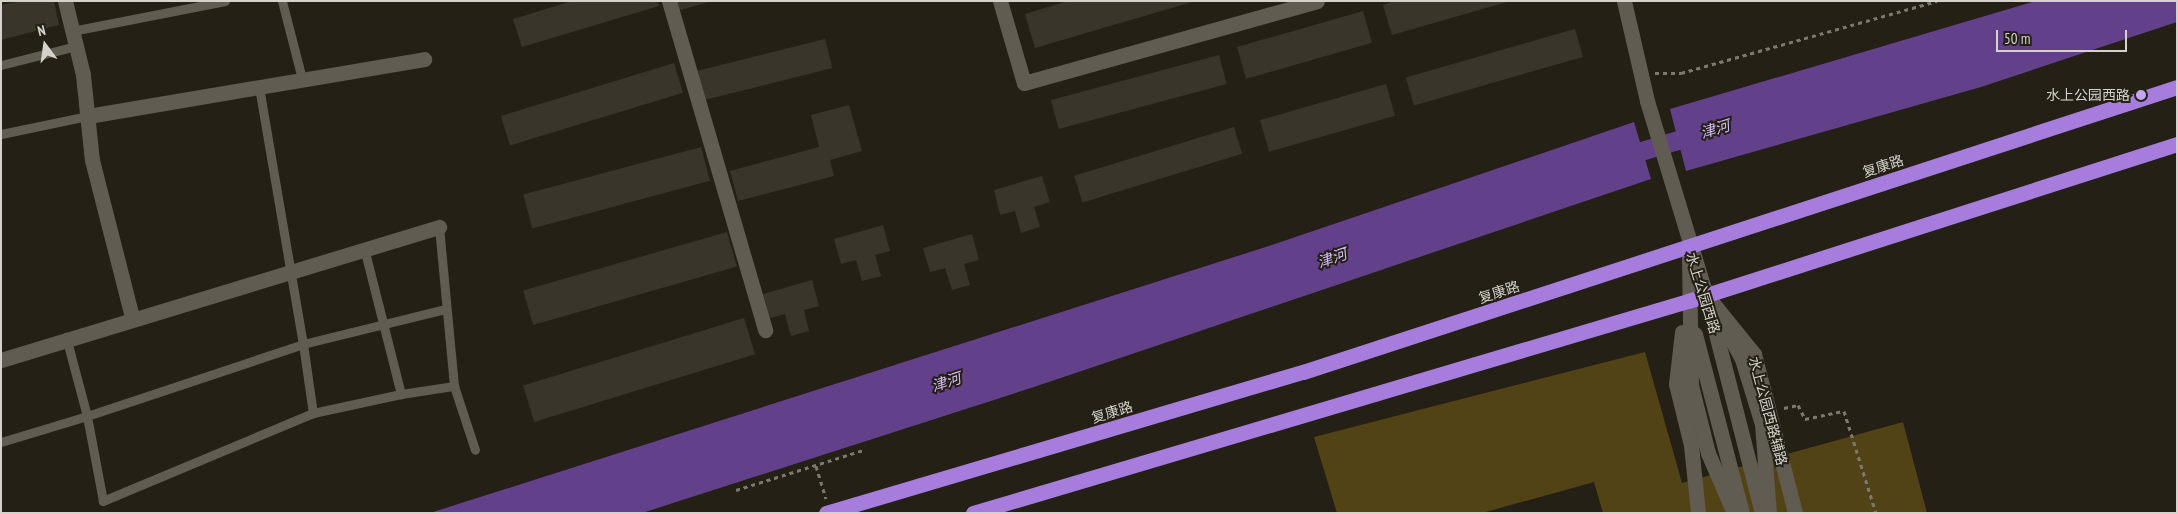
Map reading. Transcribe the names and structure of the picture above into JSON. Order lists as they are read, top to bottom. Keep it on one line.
{"streets":{"highway":["复康路"],"street":["水上公园西路","水上公园西路辅路"]},"crossings":[["复康路","水上公园西路"],["水上公园西路","水上公园西路辅路"]],"water":["津河"],"places":["水上公园西路"],"scale_bar":"50 m","north":"top"}
